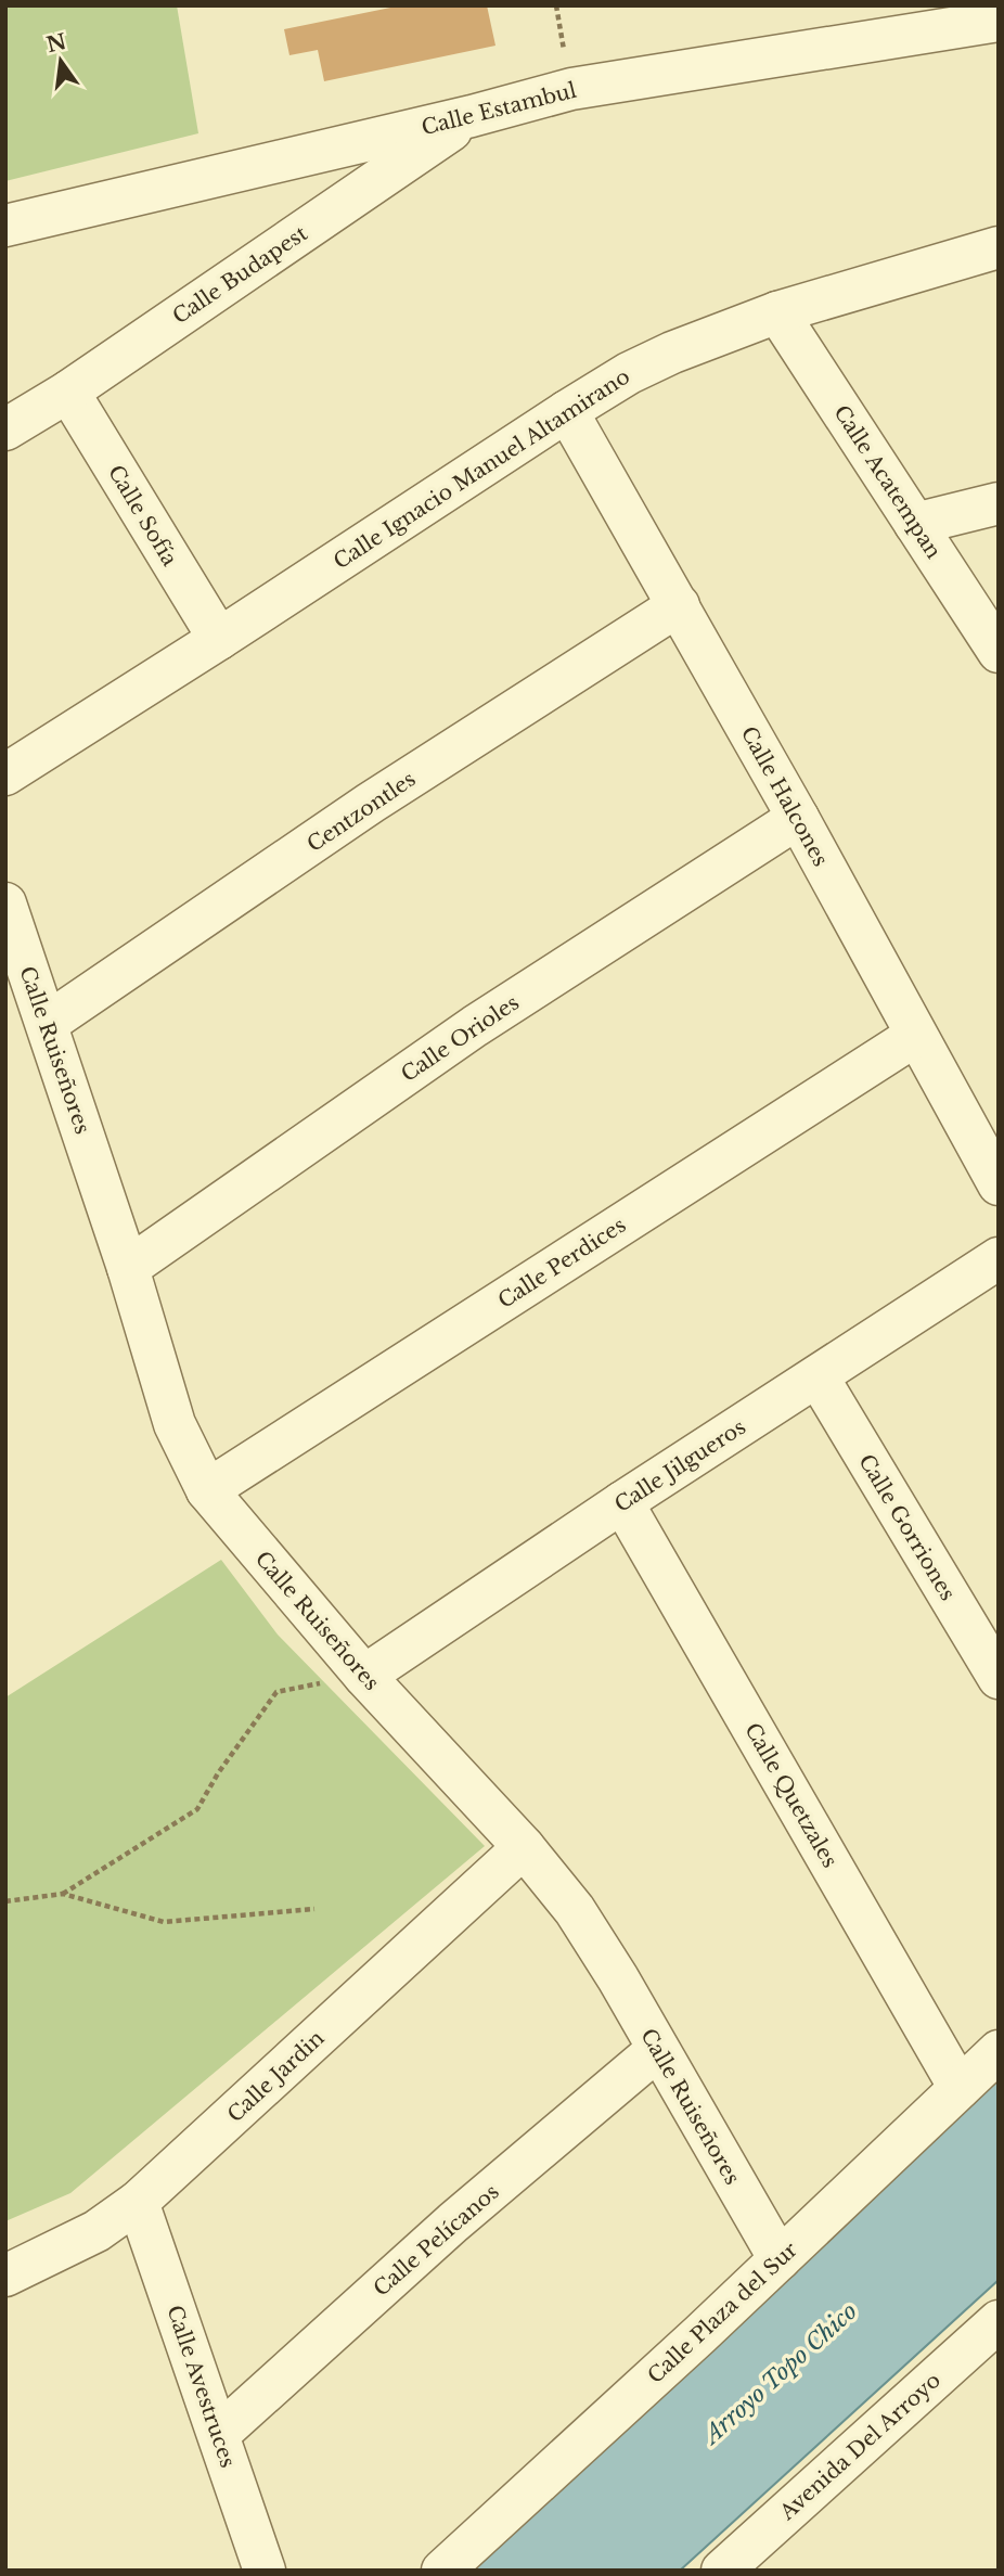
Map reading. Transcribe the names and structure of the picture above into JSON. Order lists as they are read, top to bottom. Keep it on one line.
{"streets":{"street":["Calle Estambul","Calle Budapest","Calle Ignacio Manuel Altamirano","Calle Acatempan","Calle Sofía","Calle Halcones","Centzontles","Calle Orioles","Calle Ruiseñores","Calle Perdices","Calle Jilgueros","Calle Gorriones","Calle Quetzales","Calle Jardin","Calle Pelícanos","Calle Plaza del Sur","Calle Avestruces","Avenida Del Arroyo"]},"crossings":[["Calle Estambul","Calle Budapest"],["Calle Budapest","Calle Sofía"],["Calle Ignacio Manuel Altamirano","Calle Acatempan"],["Calle Ignacio Manuel Altamirano","Calle Sofía"],["Calle Ignacio Manuel Altamirano","Calle Halcones"],["Calle Halcones","Centzontles"],["Calle Halcones","Calle Orioles"],["Calle Halcones","Calle Perdices"],["Centzontles","Calle Ruiseñores"],["Calle Orioles","Calle Ruiseñores"],["Calle Ruiseñores","Calle Perdices"],["Calle Ruiseñores","Calle Jilgueros"],["Calle Ruiseñores","Calle Jardin"],["Calle Ruiseñores","Calle Pelícanos"],["Calle Ruiseñores","Calle Plaza del Sur"],["Calle Jilgueros","Calle Gorriones"],["Calle Jilgueros","Calle Quetzales"],["Calle Quetzales","Calle Plaza del Sur"],["Calle Jardin","Calle Avestruces"],["Calle Pelícanos","Calle Avestruces"]],"water":["Arroyo Topo Chico"],"north":"top"}
